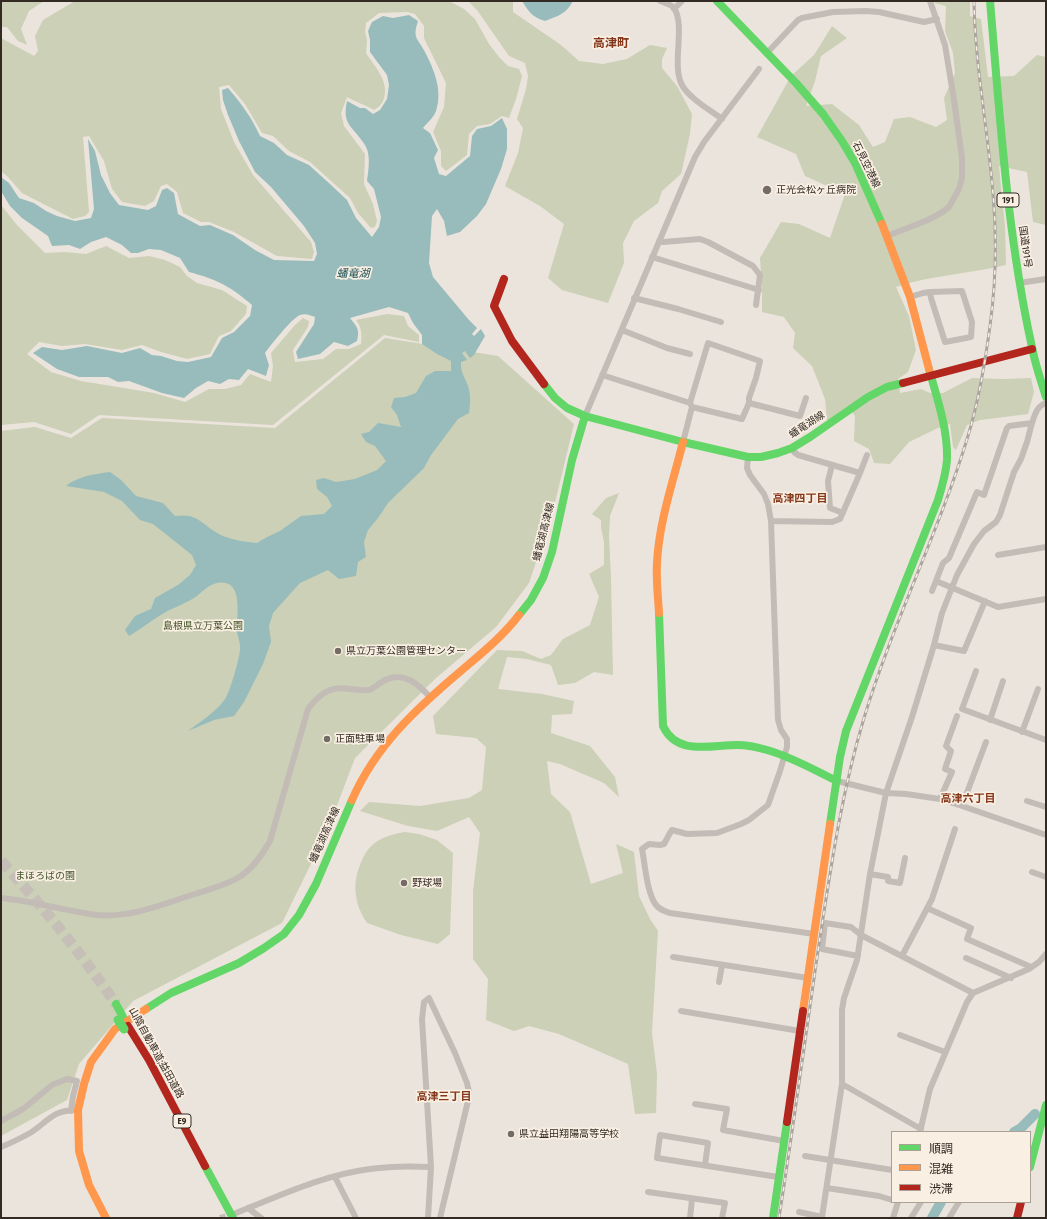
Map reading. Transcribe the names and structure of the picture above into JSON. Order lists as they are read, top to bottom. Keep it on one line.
{"streets":{"main road":["石見空港線","191","国道191号","蟠竜湖線","蟠竜湖高津線","山陰自動車道;益田道路","E9"]},"crossings":[["石見空港線","蟠竜湖線"],["国道191号","蟠竜湖線"],["蟠竜湖線","蟠竜湖高津線"],["蟠竜湖高津線","山陰自動車道;益田道路"]],"districts":["高津町","高津四丁目","高津六丁目","高津三丁目"],"water":["蟠竜湖"],"parks":["島根県立万葉公園","まほろばの園"],"places":["正光会松ヶ丘病院","県立万葉公園管理センター","正面駐車場","野球場","県立益田翔陽高等学校"],"legend":["順調","混雑","渋滞"]}
